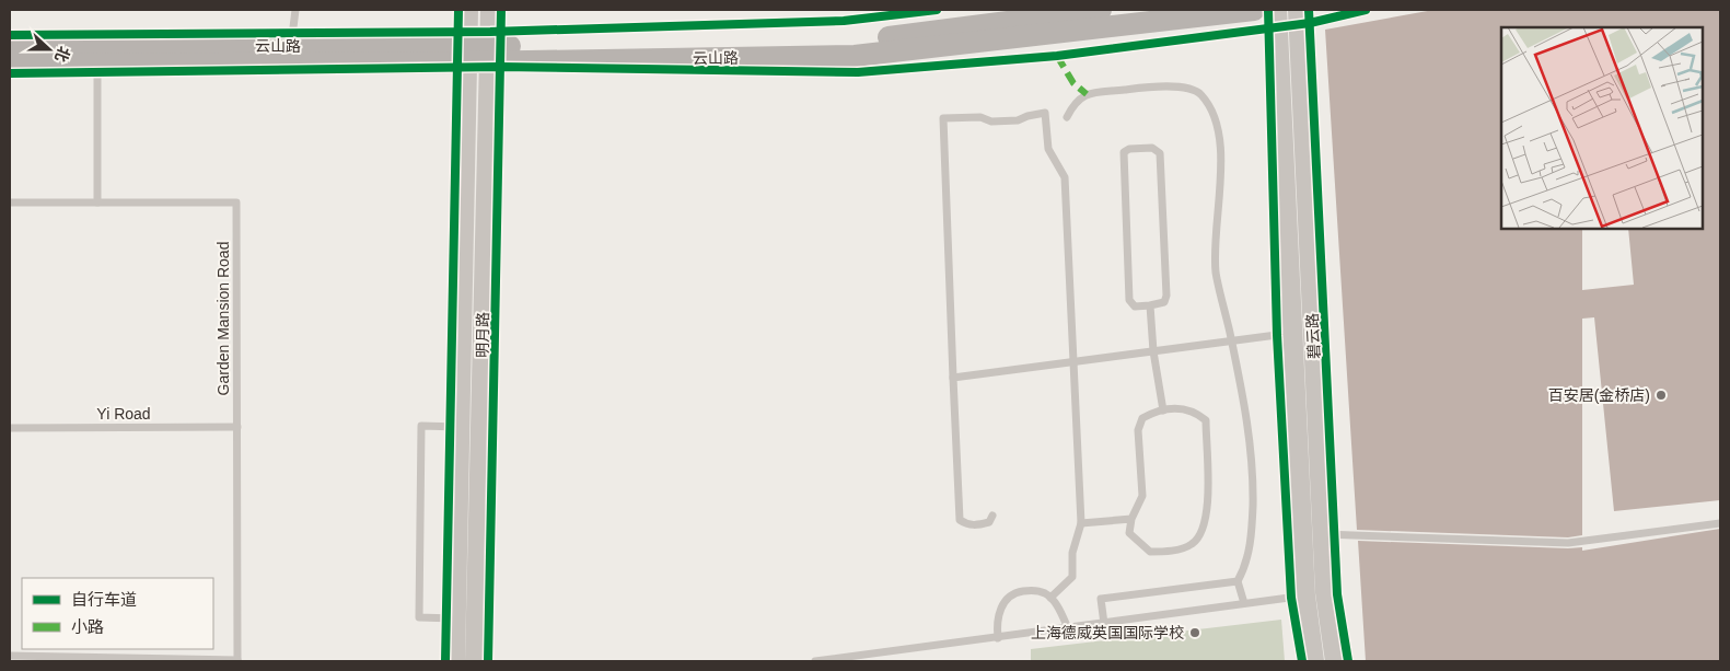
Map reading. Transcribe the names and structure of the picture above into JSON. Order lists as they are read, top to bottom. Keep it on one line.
{"streets":{"main road":["云山路"],"street":["明月路","碧云路"],"lane":["Garden Mansion Road","Yi Road"]},"crossings":[["云山路","明月路"],["Garden Mansion Road","Yi Road"]],"places":["百安居(金桥店)","上海德威英国国际学校"],"legend":["自行车道","小路"],"north":"right"}
